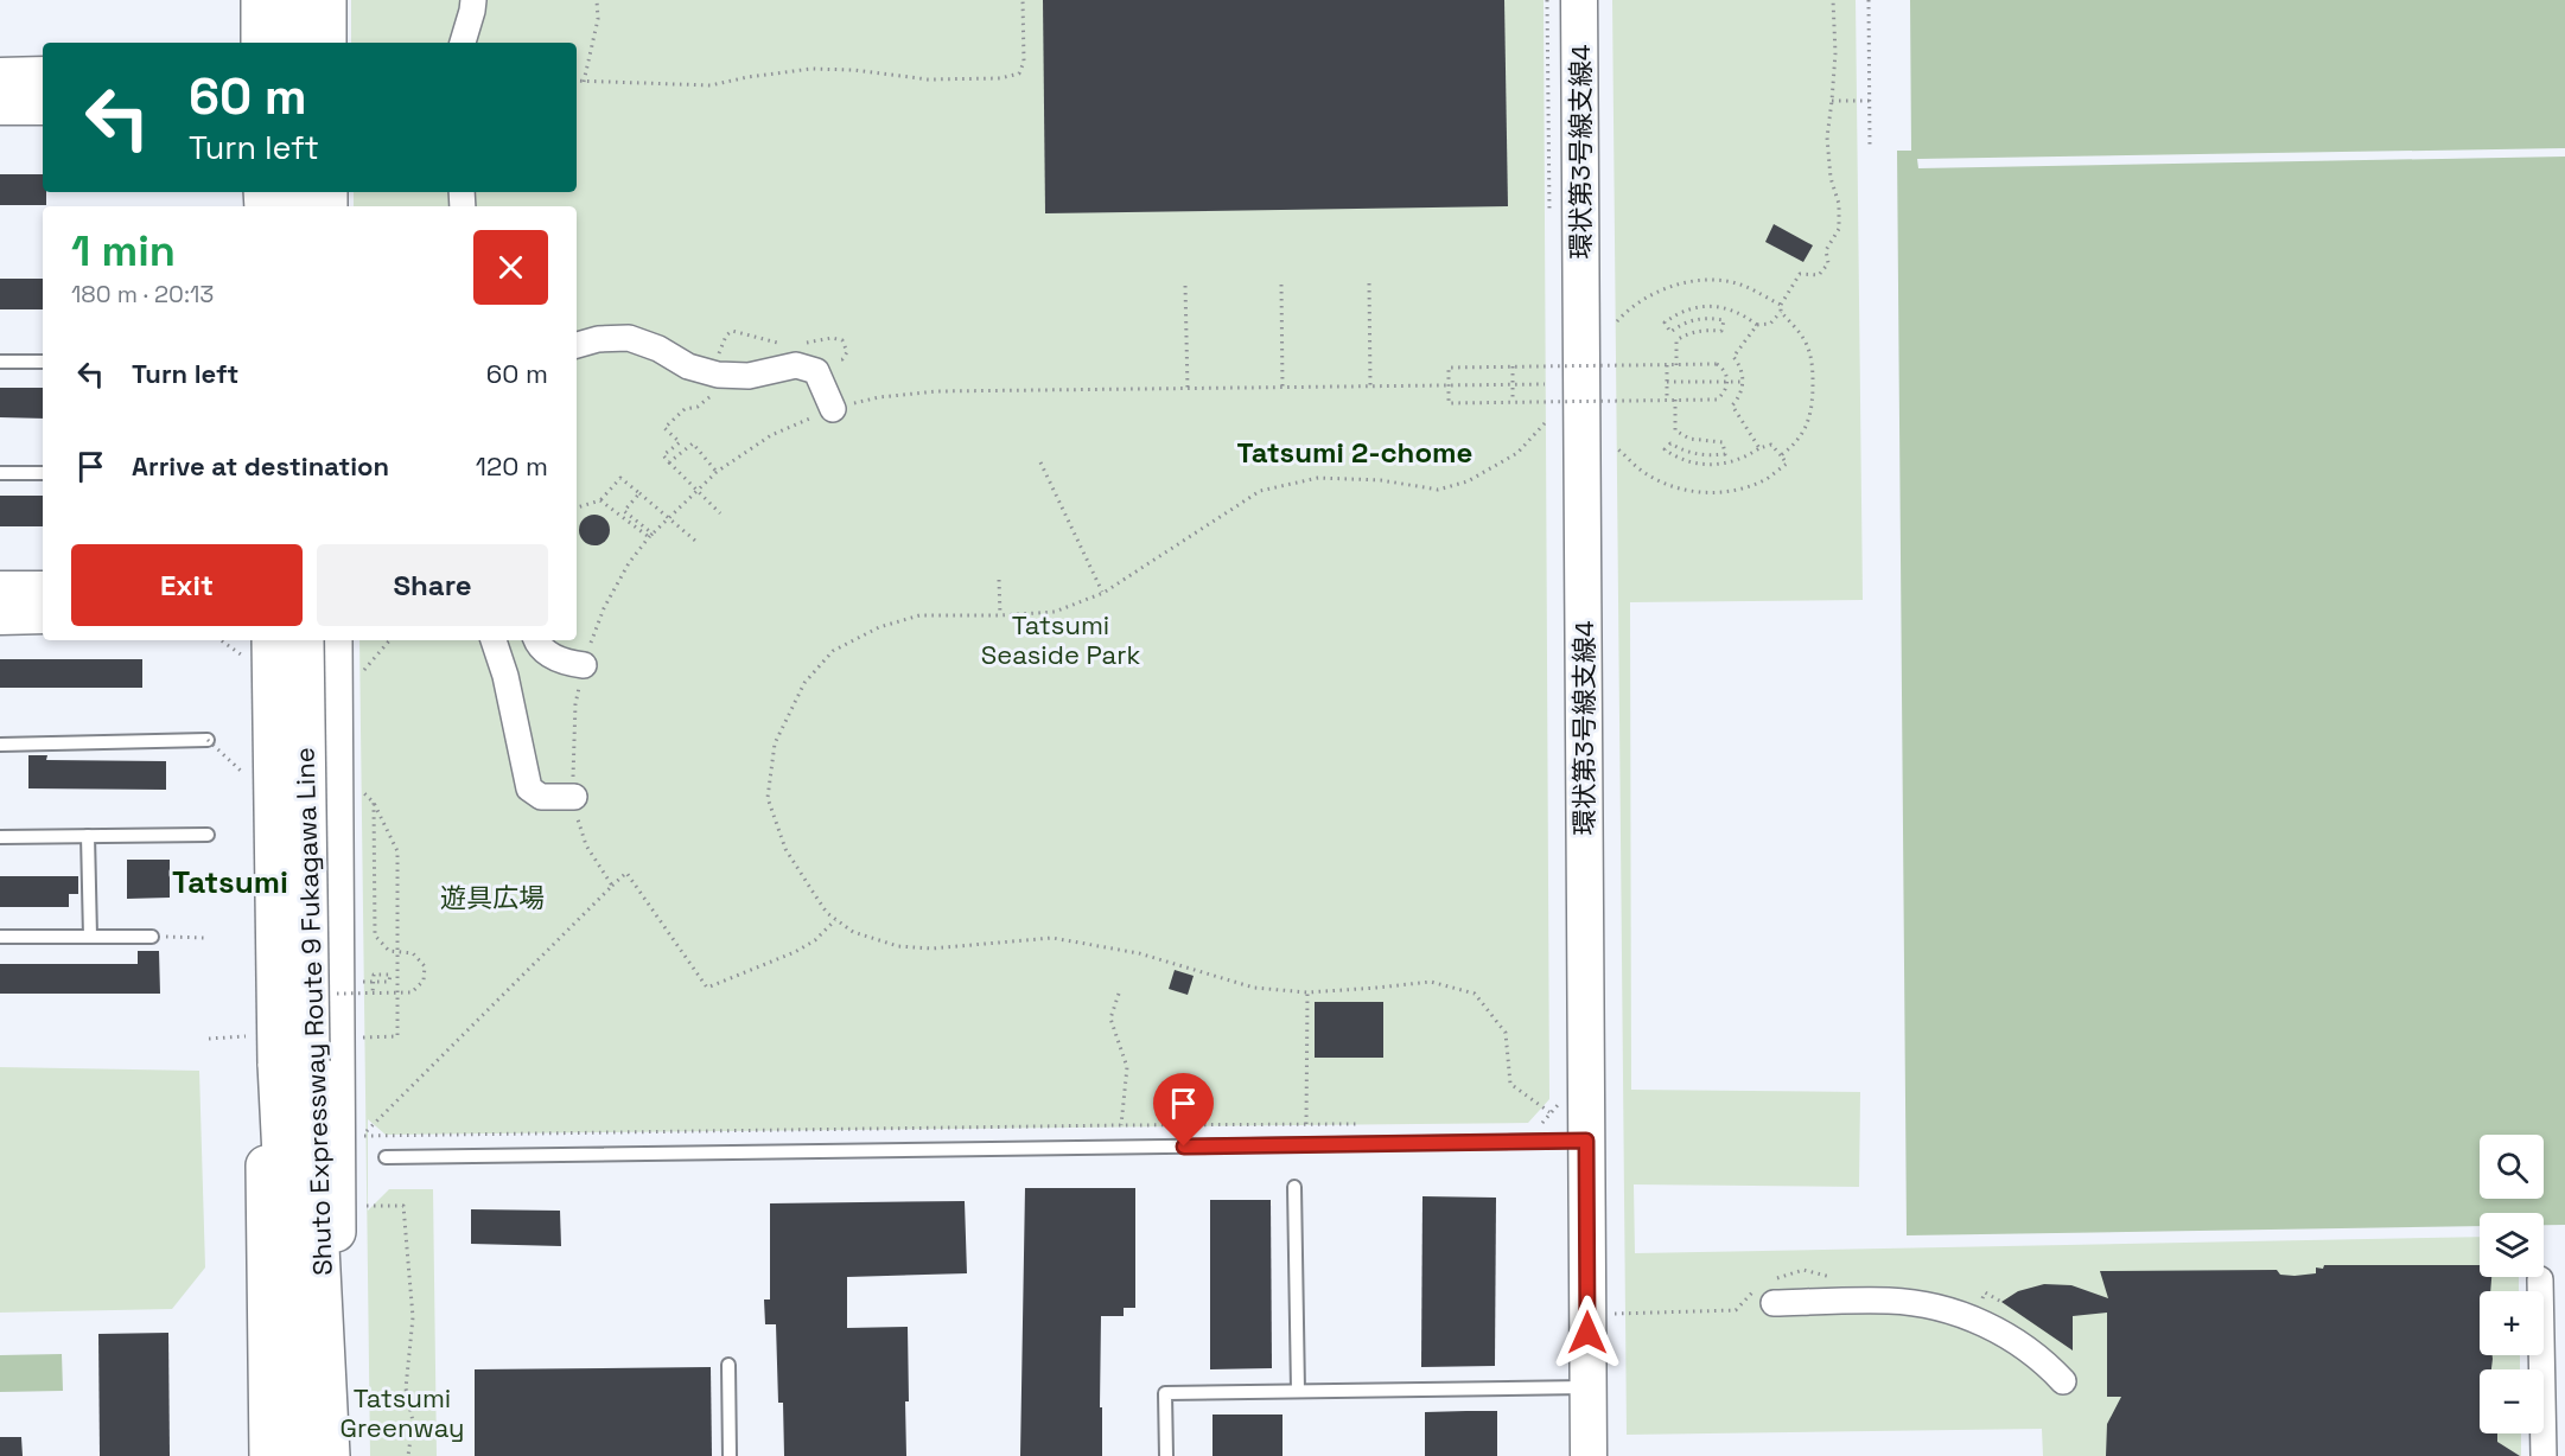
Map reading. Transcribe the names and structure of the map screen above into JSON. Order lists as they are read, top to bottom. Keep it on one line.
{"streets":{"main road":["Shuto Expressway Route 9 Fukagawa Line"],"street":["環状第3号線支線4"]},"districts":["Tatsumi 2-chome","Tatsumi"],"parks":["Tatsumi Seaside Park","遊具広場","Tatsumi Greenway"],"page":{"turn":["60 m","Turn left"],"heading":["1 min","180 m · 20:13"],"list":[{"name":"Turn left","value":"60 m"},{"name":"Arrive at destination","value":"120 m"}],"buttons":["Exit","Share"],"map_buttons":["+","−"]}}
